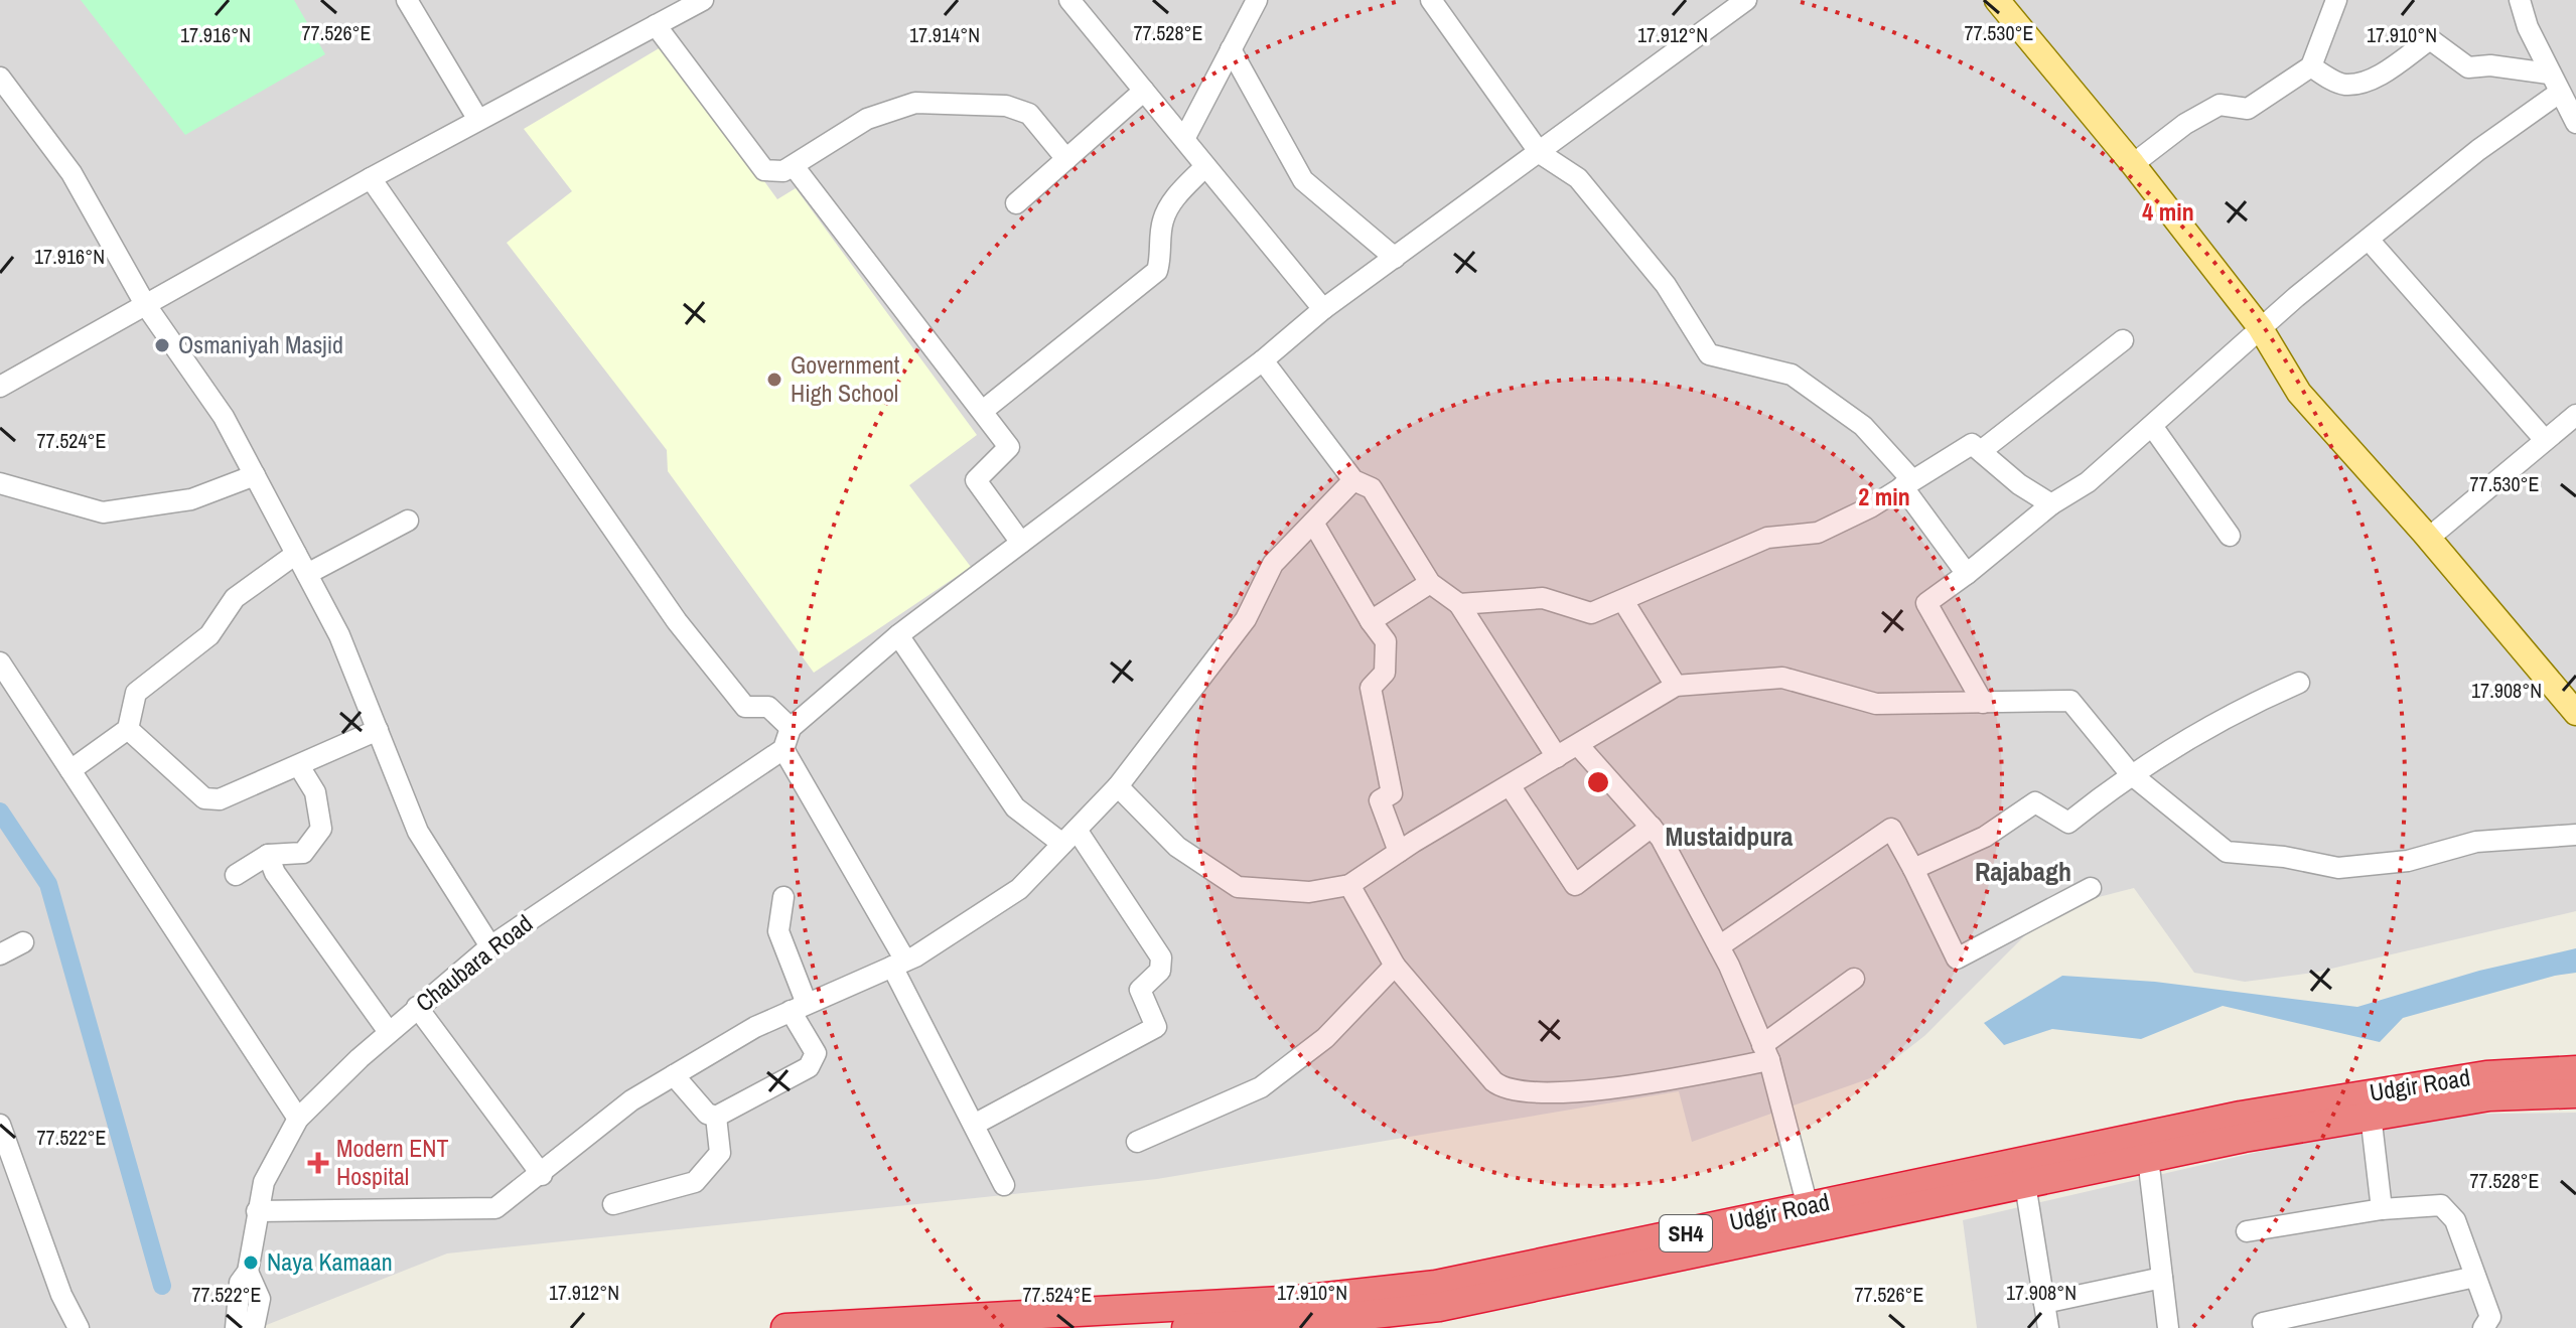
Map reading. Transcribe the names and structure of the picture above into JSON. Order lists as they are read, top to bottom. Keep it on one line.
{"streets":{"highway":["Udgir Road","SH4"],"street":["Chaubara Road"]},"districts":["Mustaidpura","Rajabagh"],"places":{"other":["Osmaniyah Masjid","Government High School","Naya Kamaan"],"health":["Modern ENT Hospital"]},"coordinates":["77.528°E","77.526°E","77.530°E","17.916°N","17.914°N","17.912°N","17.910°N","77.524°E","17.908°N","77.522°E"],"rings":["4 min","2 min"]}
